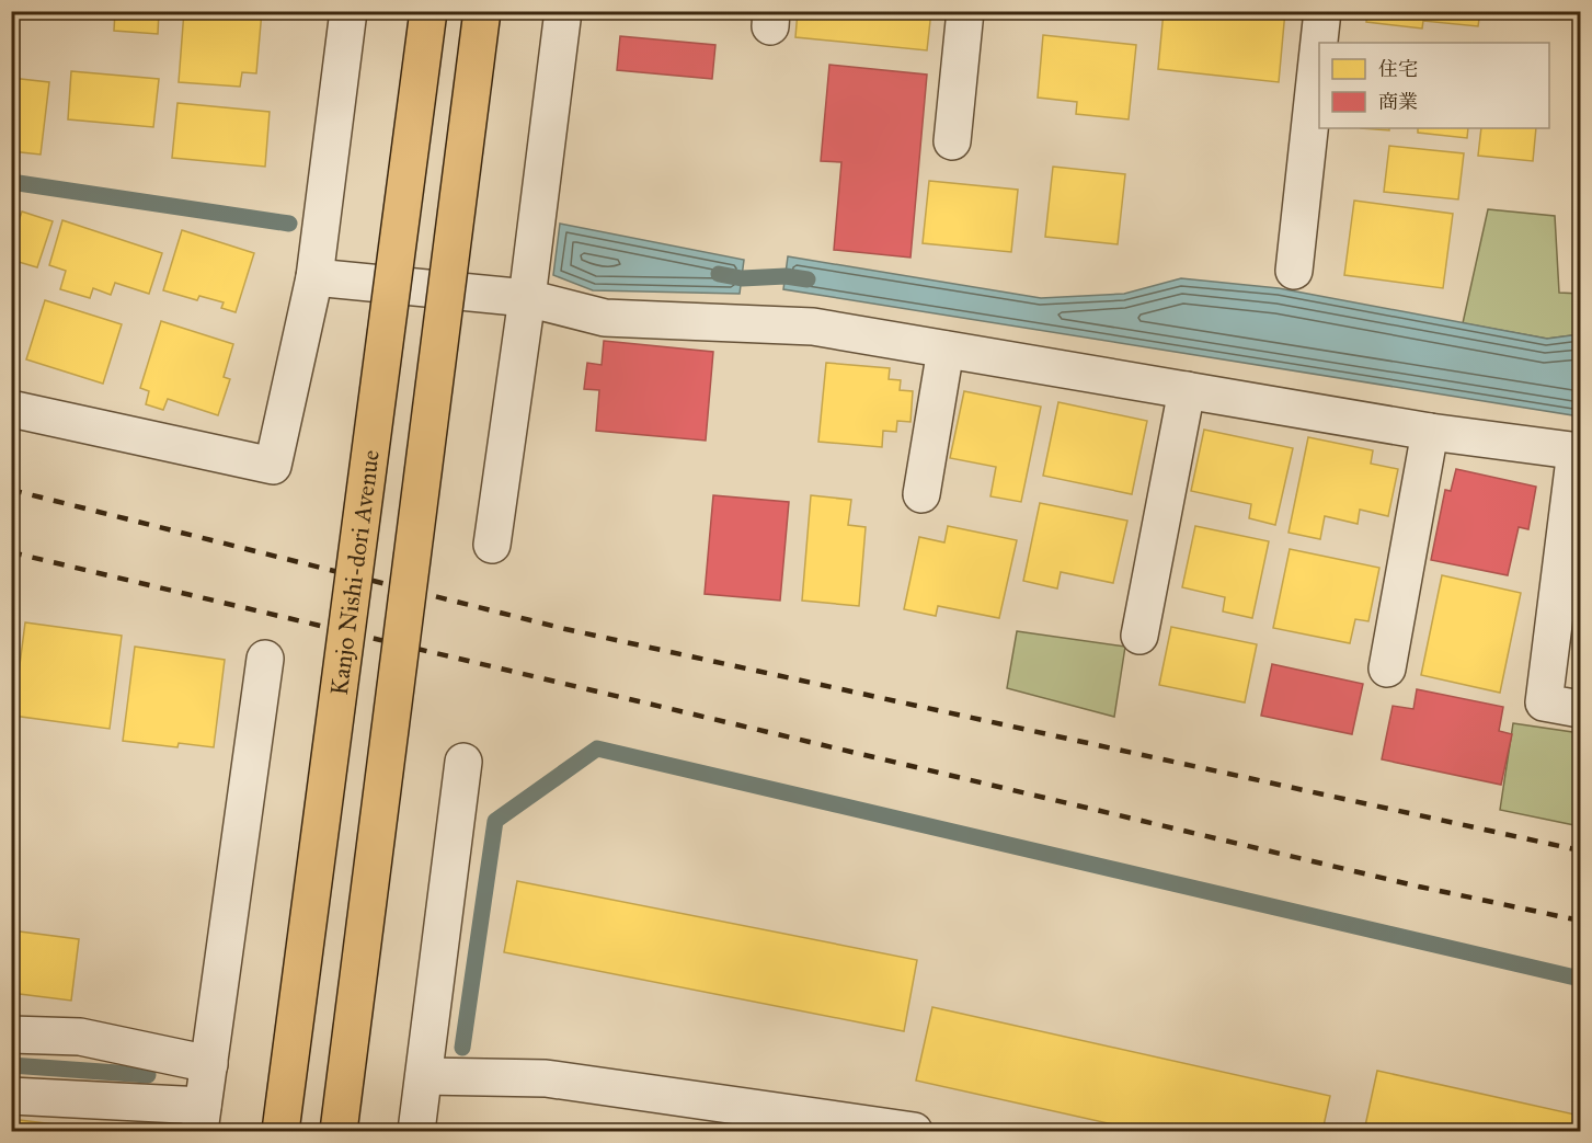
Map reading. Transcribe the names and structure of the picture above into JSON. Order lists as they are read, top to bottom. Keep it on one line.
{"streets":{"highway":["Kanjo Nishi-dori Avenue"]},"legend":["住宅","商業"]}
